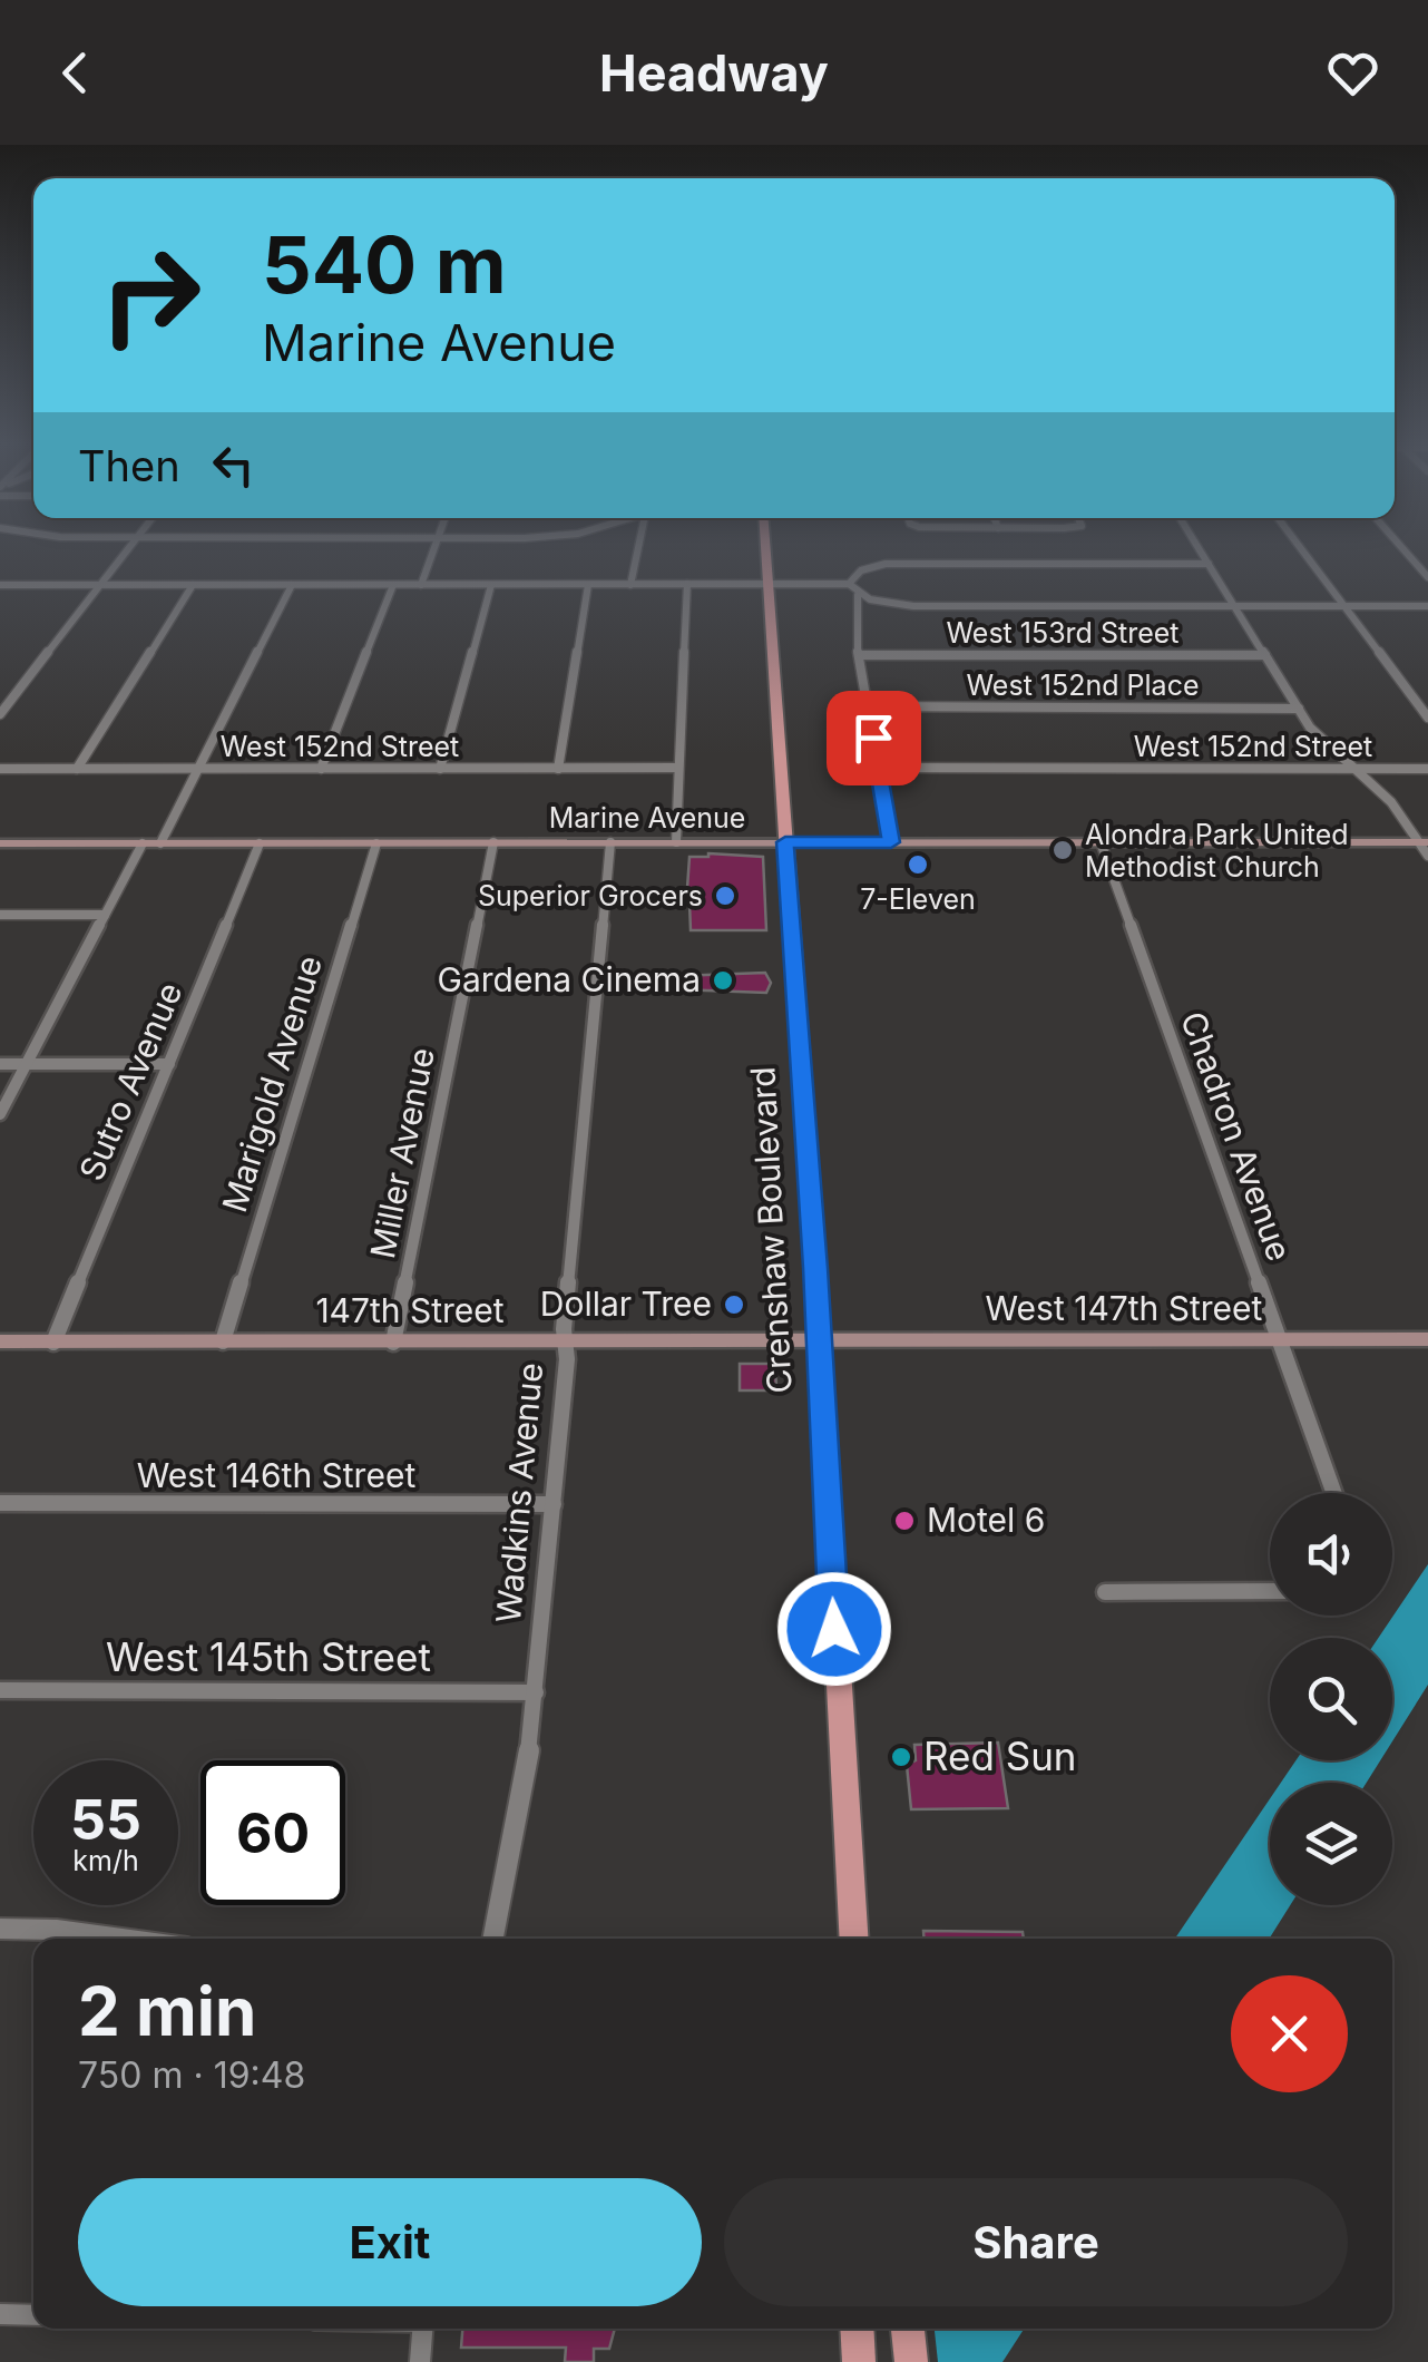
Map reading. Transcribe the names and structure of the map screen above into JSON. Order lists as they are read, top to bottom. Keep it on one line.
{"streets":{"main road":["Marine Avenue","Crenshaw Boulevard","West 147th Street","147th Street"],"street":["West 153rd Street","West 152nd Place","West 152nd Street","Sutro Avenue","Marigold Avenue","Chadron Avenue","Miller Avenue","West 146th Street","Wadkins Avenue","West 145th Street"]},"crossings":[["Marine Avenue","Sutro Avenue"],["Marine Avenue","Marigold Avenue"],["Marine Avenue","Chadron Avenue"],["Marine Avenue","Miller Avenue"],["Marine Avenue","Crenshaw Boulevard"],["Marine Avenue","Wadkins Avenue"],["Sutro Avenue","147th Street"],["Marigold Avenue","147th Street"],["Chadron Avenue","West 147th Street"],["Miller Avenue","147th Street"],["Crenshaw Boulevard","West 147th Street"],["Crenshaw Boulevard","147th Street"],["West 147th Street","147th Street"],["147th Street","Wadkins Avenue"],["West 146th Street","Wadkins Avenue"],["Wadkins Avenue","West 145th Street"]],"places":["Alondra Park United Methodist Church","7-Eleven","Superior Grocers","Gardena Cinema","Dollar Tree","Motel 6","Red Sun"],"page":{"header":"Headway","turn":["540 m","Marine Avenue"],"then":"Then","speed":"55 km/h","limit":"60","heading":["2 min","750 m · 19:48"],"buttons":["Exit","Share"]}}
